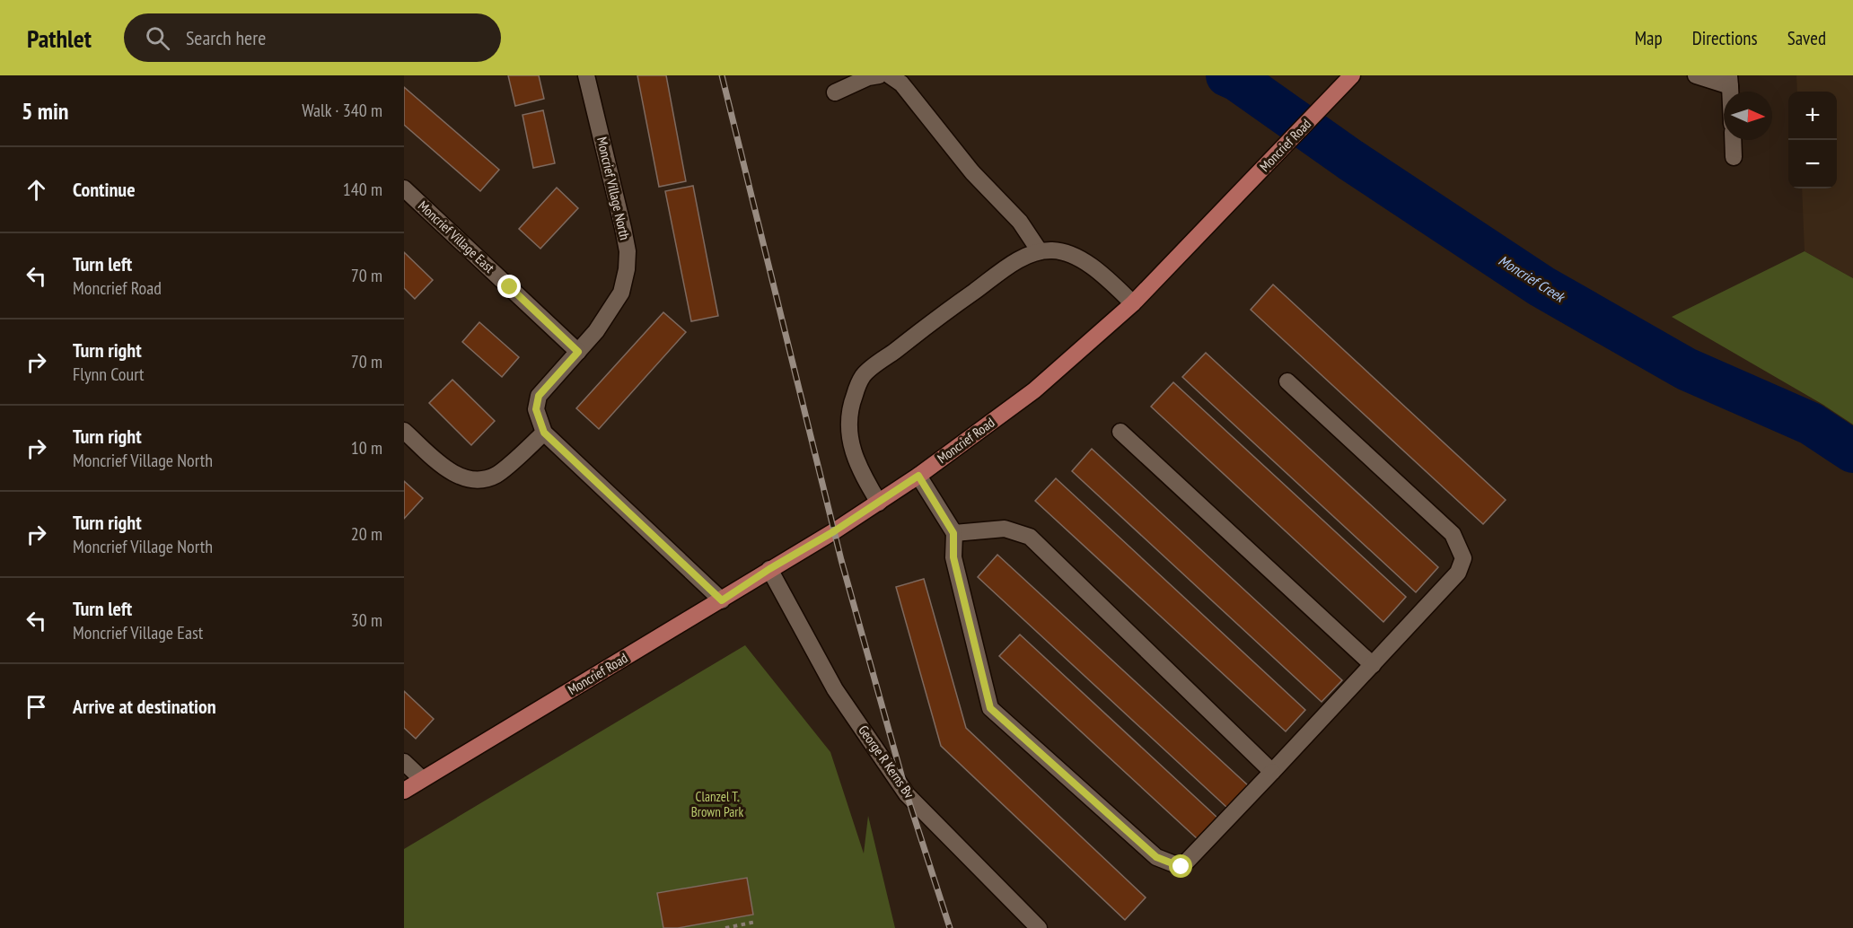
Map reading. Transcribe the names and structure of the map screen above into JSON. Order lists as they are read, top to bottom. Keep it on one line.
{"streets":{"main road":["Moncrief Road"],"street":["Moncrief Village North","Moncrief Village East","George R Kerns Bv"]},"crossings":[["Moncrief Road","George R Kerns Bv"],["Moncrief Village North","Moncrief Village East"]],"water":["Moncrief Creek"],"parks":["Clanzel T. Brown Park"],"north":"right","page":{"header":"Pathlet","search":"Search here","nav":["Map","Directions","Saved"],"heading":["5 min","Walk · 340 m"],"map_buttons":["+","−"],"list":[["Continue","140 m"],["Turn left","Moncrief Road","70 m"],["Turn right","Flynn Court","70 m"],["Turn right","Moncrief Village North","10 m"],["Turn right","Moncrief Village North","20 m"],["Turn left","Moncrief Village East","30 m"],"Arrive at destination"]}}
